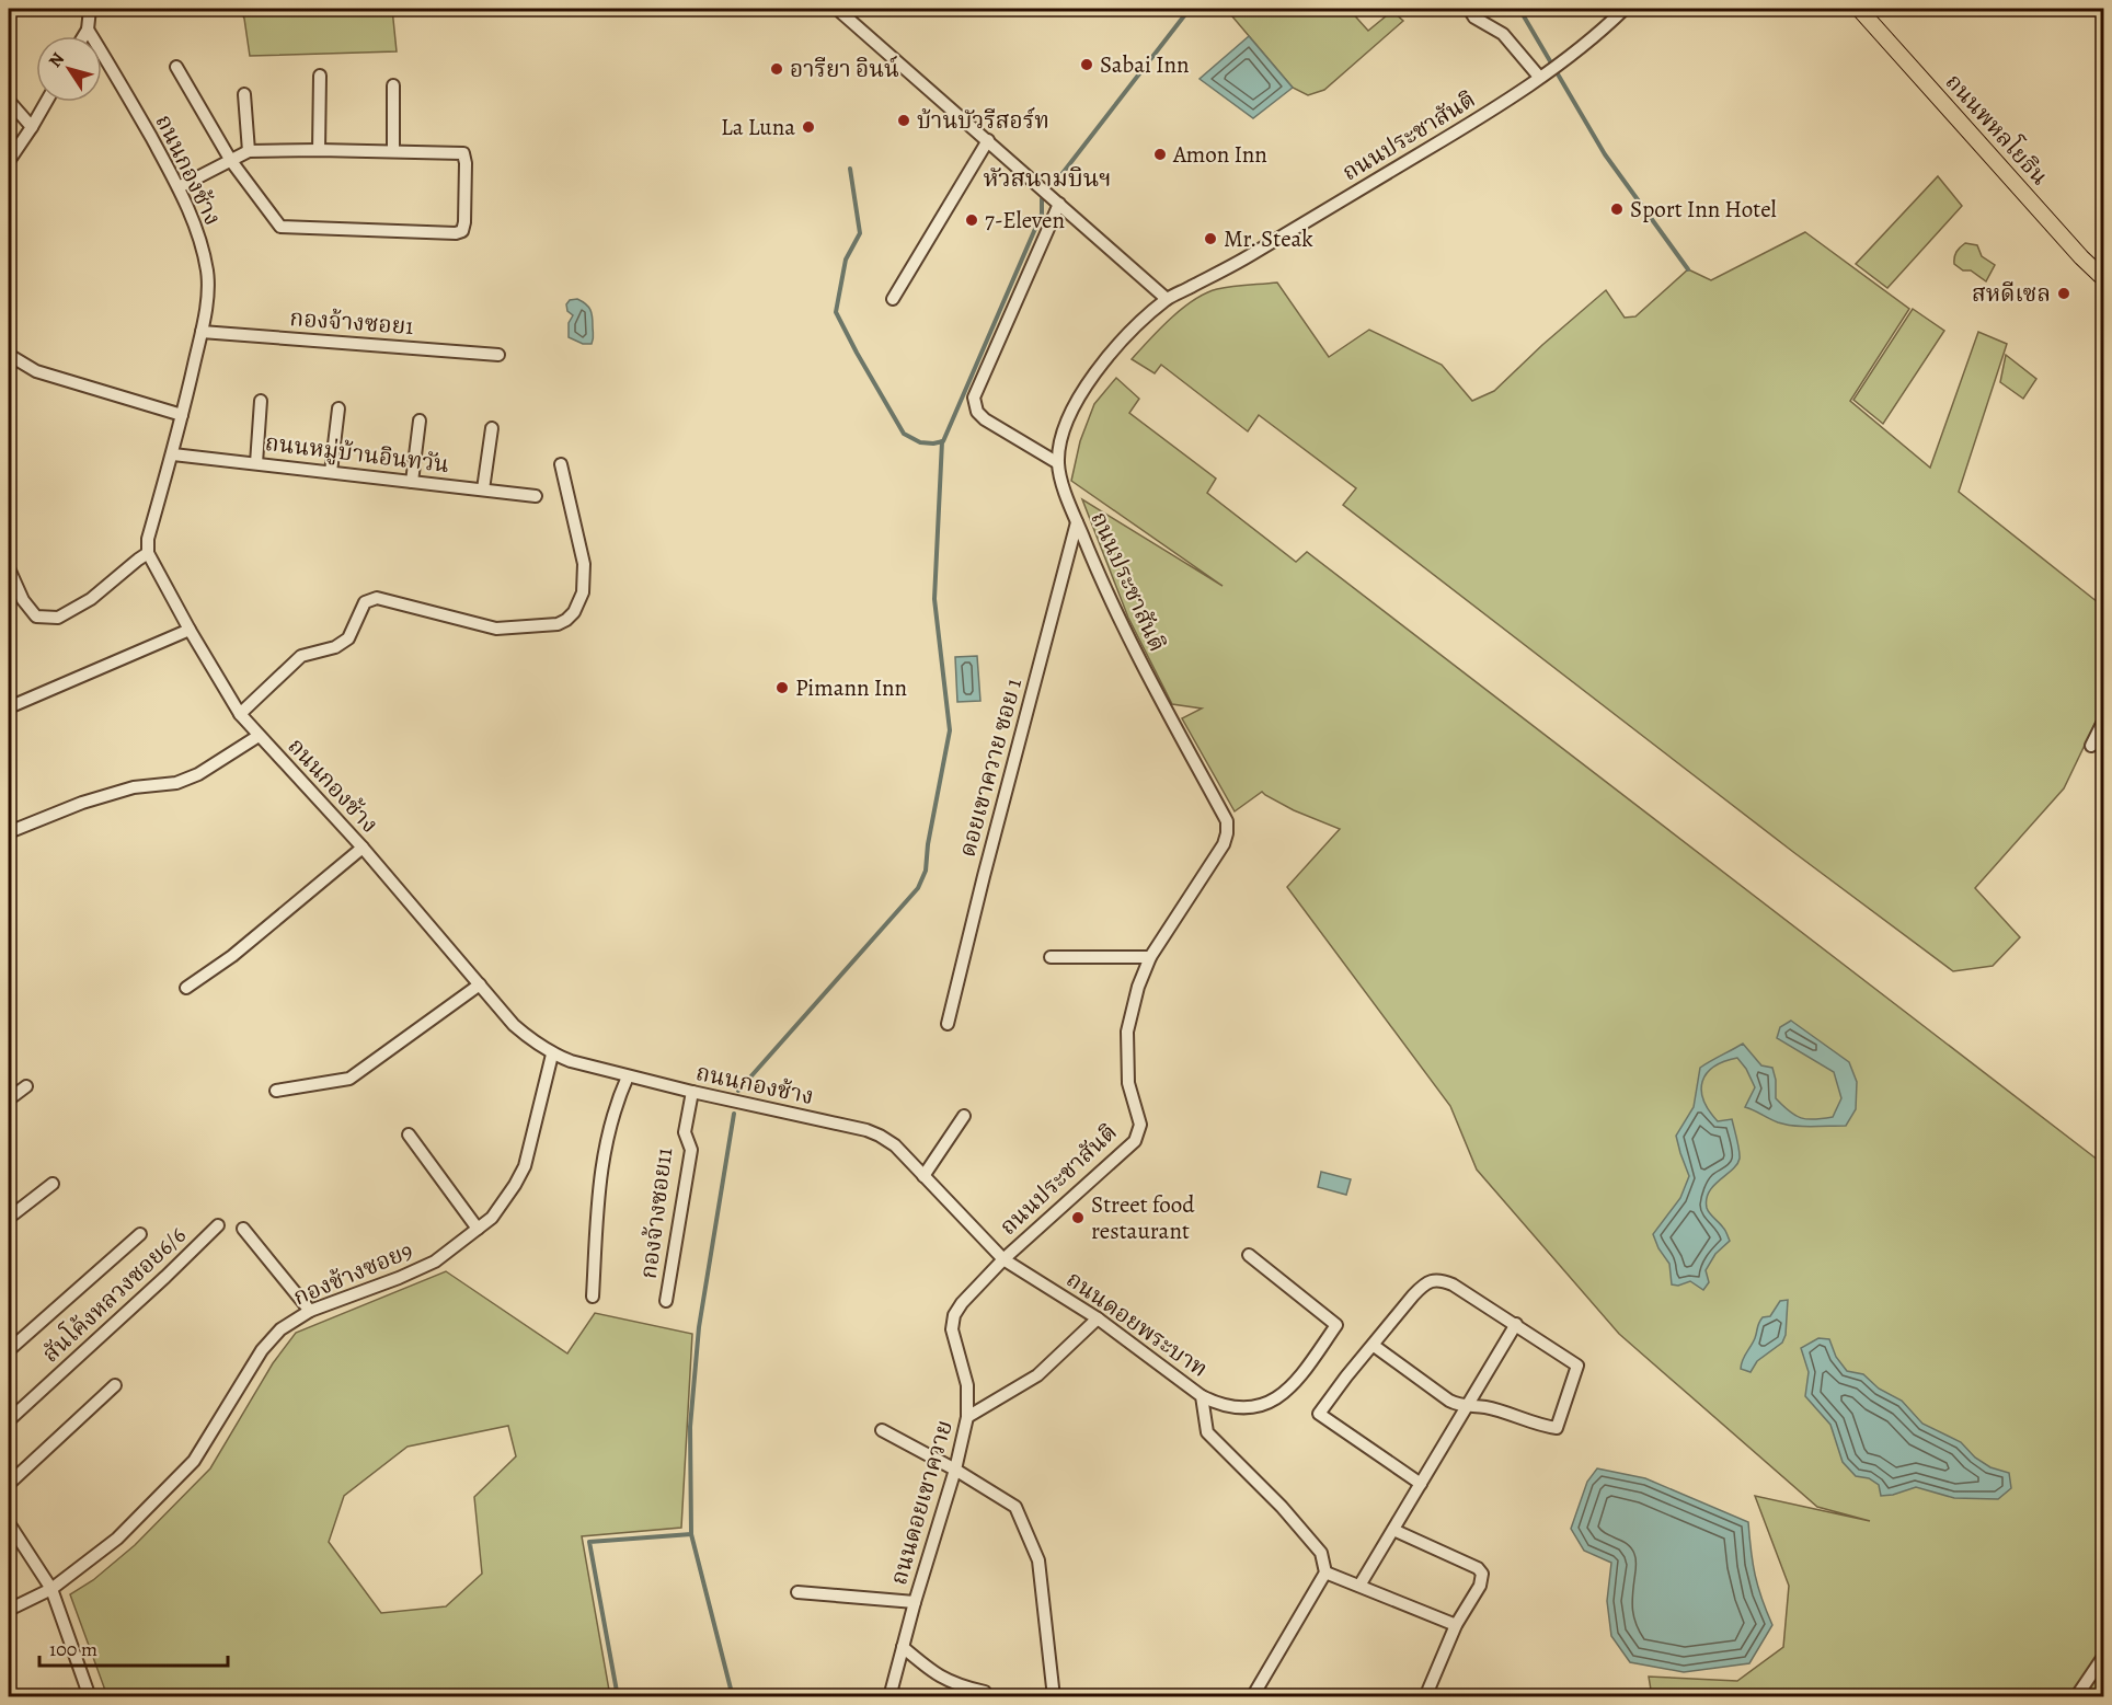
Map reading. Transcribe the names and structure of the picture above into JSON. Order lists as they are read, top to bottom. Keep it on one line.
{"streets":{"main road":["ถนนพหลโยธิน"],"street":["ถนนประชาสันติ","ถนนกองช้าง","กองจ้างซอย1","ถนนหมู่บ้านอินทวัน","ดอยเขาควาย ซอย 1","กองจ้างซอย11","กองช้างซอย9","สันโค้งหลวงซอย6/6","ถนนดอยพระบาท","ถนนดอยเขาควาย"]},"crossings":[["ถนนประชาสันติ","ถนนกองช้าง"],["ถนนประชาสันติ","ดอยเขาควาย ซอย 1"],["ถนนประชาสันติ","ถนนดอยพระบาท"],["ถนนประชาสันติ","ถนนดอยเขาควาย"],["ถนนกองช้าง","กองจ้างซอย1"],["ถนนกองช้าง","ถนนหมู่บ้านอินทวัน"],["ถนนกองช้าง","กองจ้างซอย11"],["ถนนกองช้าง","กองช้างซอย9"],["ถนนกองช้าง","ถนนดอยพระบาท"],["ถนนกองช้าง","ถนนดอยเขาควาย"],["ถนนดอยพระบาท","ถนนดอยเขาควาย"]],"districts":["หัวสนามบินฯ"],"places":["Sabai Inn","อารียา อินน์","บ้านบัวรีสอร์ท","La Luna","Amon Inn","Sport Inn Hotel","7-Eleven","Mr. Steak","สหดีเซล","Pimann Inn","Street food restaurant"],"scale_bar":"100 m","north":"top left"}
